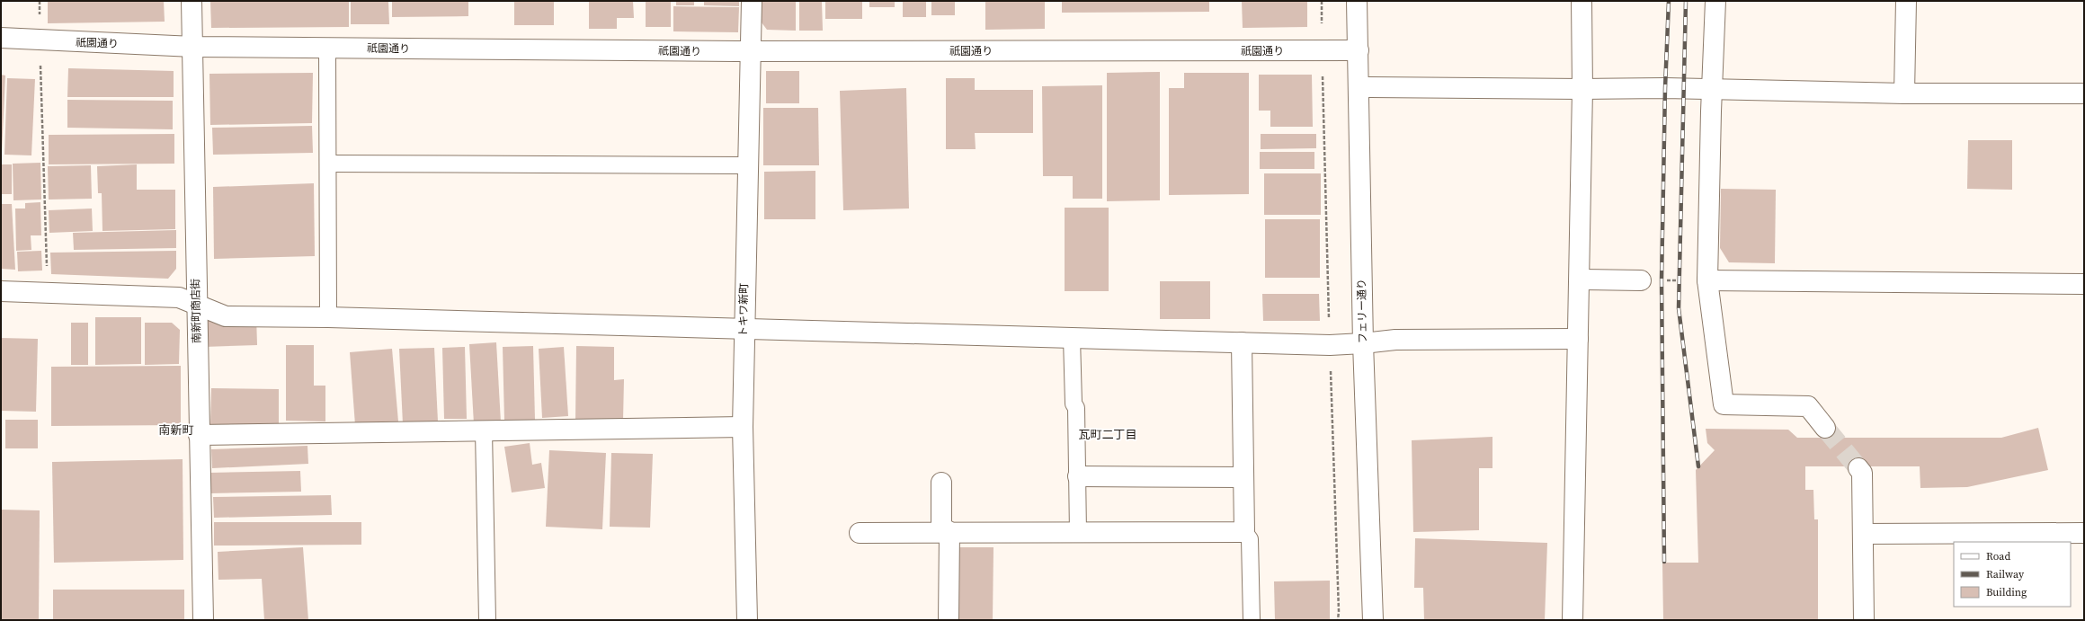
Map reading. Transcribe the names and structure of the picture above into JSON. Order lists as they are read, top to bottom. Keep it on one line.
{"streets":{"street":["祇園通り","トキワ新町","南新町商店街","フェリー通り"]},"crossings":[["祇園通り","トキワ新町"],["祇園通り","南新町商店街"],["祇園通り","フェリー通り"]],"districts":["南新町","瓦町二丁目"],"legend":["Road","Railway","Building"]}
